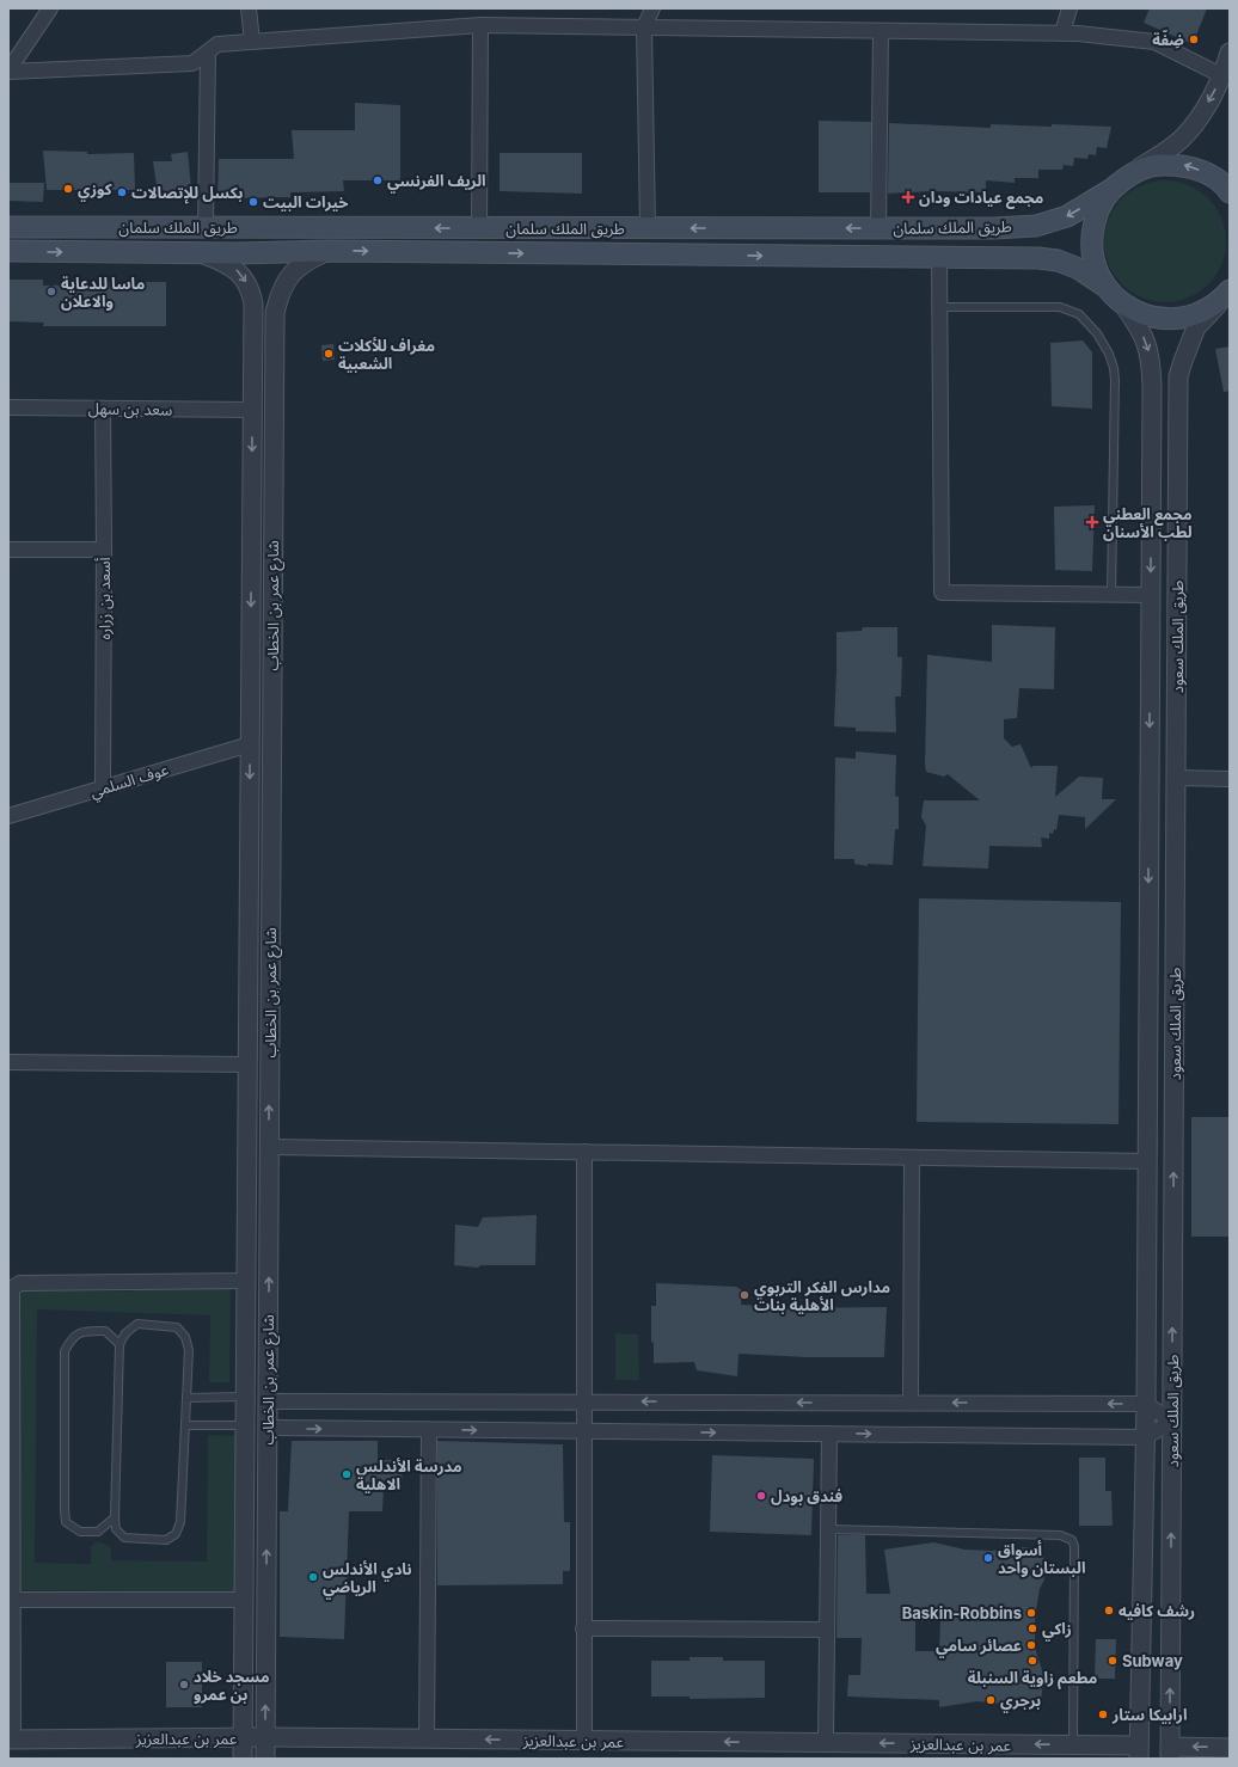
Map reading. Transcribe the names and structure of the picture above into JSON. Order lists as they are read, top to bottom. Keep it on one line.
{"streets":{"main road":["طريق الملك سلمان"],"street":["سعد بن سهل","أسعد بن زراره","شارع عمر بن الخطاب","طريق الملك سعود","عوف السلمي","عمر بن عبدالعزيز"]},"crossings":[["طريق الملك سلمان","شارع عمر بن الخطاب"],["سعد بن سهل","أسعد بن زراره"],["سعد بن سهل","شارع عمر بن الخطاب"],["أسعد بن زراره","عوف السلمي"],["شارع عمر بن الخطاب","عوف السلمي"],["شارع عمر بن الخطاب","عمر بن عبدالعزيز"],["طريق الملك سعود","عمر بن عبدالعزيز"]],"places":{"other":["ضِفّة","الريف الفرنسي","كوزي","بكسل للإتصالات","خيرات البيت","ماسا للدعاية والاعلان","مغراف للأكلات الشعبية","مدارس الفكر التربوي الأهلية بنات","مدرسة الأندلس الاهلية","فندق بودل","أسواق البستان واحد","نادي الأندلس الرياضي","رشف كافيه","Baskin-Robbins","زاكي","عصائر سامي","مطعم زاوية السنبلة","Subway","مسجد خلاد بن عمرو","برجري","ارابيكا ستار"],"health":["مجمع عيادات ودان","مجمع العطني لطب الأسنان"]}}
